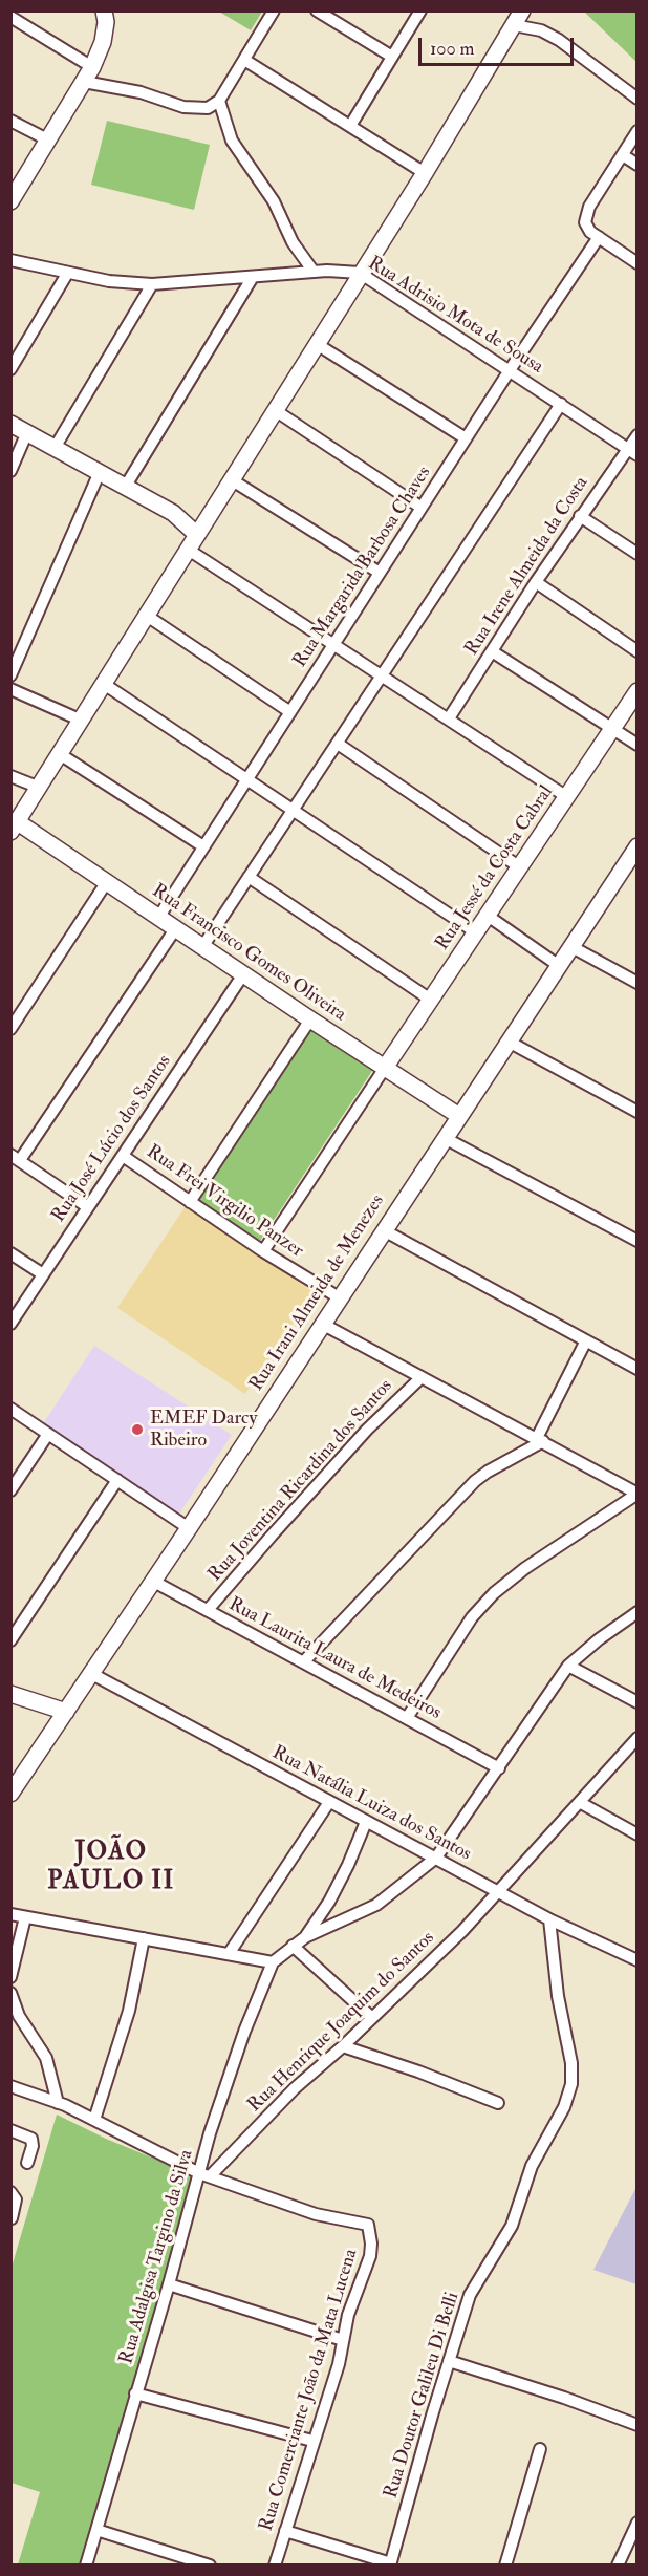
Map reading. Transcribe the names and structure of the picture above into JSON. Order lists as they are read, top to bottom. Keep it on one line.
{"streets":{"street":["Rua Adrisio Mota de Sousa","Rua Irene Almeida da Costa","Rua Margarida Barbosa Chaves","Rua Jessé da Costa Cabral","Rua Francisco Gomes Oliveira","Rua José Lúcio dos Santos","Rua Frei Virgilio Panzer","Rua Irani Almeida de Menezes","Rua Joventina Ricardina dos Santos","Rua Laurita Laura de Medeiros","Rua Natália Luiza dos Santos","Rua Henrique Joaquim do Santos","Rua Adalgisa Targino da Silva","Rua Comerciante João da Mata Lucena","Rua Doutor Galileu Di Belli"]},"crossings":[["Rua Adrisio Mota de Sousa","Rua Irene Almeida da Costa"],["Rua Adrisio Mota de Sousa","Rua Margarida Barbosa Chaves"],["Rua Margarida Barbosa Chaves","Rua Francisco Gomes Oliveira"],["Rua Jessé da Costa Cabral","Rua Francisco Gomes Oliveira"],["Rua Francisco Gomes Oliveira","Rua José Lúcio dos Santos"],["Rua Francisco Gomes Oliveira","Rua Irani Almeida de Menezes"],["Rua José Lúcio dos Santos","Rua Frei Virgilio Panzer"],["Rua Frei Virgilio Panzer","Rua Irani Almeida de Menezes"],["Rua Irani Almeida de Menezes","Rua Laurita Laura de Medeiros"],["Rua Irani Almeida de Menezes","Rua Natália Luiza dos Santos"],["Rua Joventina Ricardina dos Santos","Rua Laurita Laura de Medeiros"],["Rua Natália Luiza dos Santos","Rua Henrique Joaquim do Santos"],["Rua Natália Luiza dos Santos","Rua Doutor Galileu Di Belli"],["Rua Henrique Joaquim do Santos","Rua Adalgisa Targino da Silva"],["Rua Henrique Joaquim do Santos","Rua Comerciante João da Mata Lucena"],["Rua Adalgisa Targino da Silva","Rua Comerciante João da Mata Lucena"]],"districts":["JOÃO PAULO II"],"places":["EMEF Darcy Ribeiro"],"scale_bar":"100 m"}
